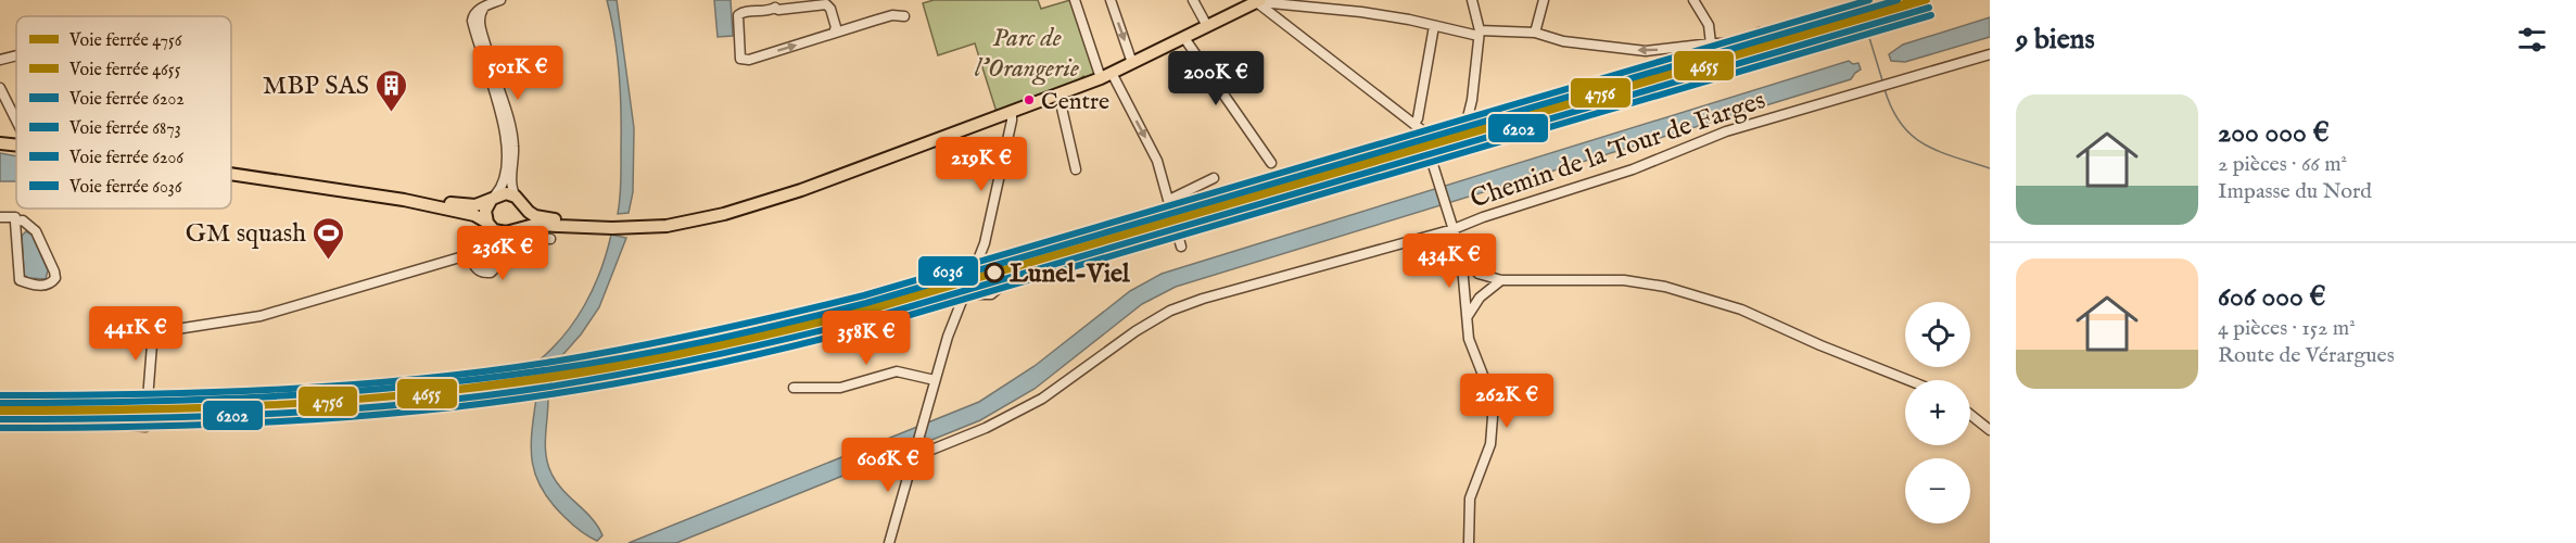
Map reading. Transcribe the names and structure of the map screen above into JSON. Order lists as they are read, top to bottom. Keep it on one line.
{"streets":{"street":["Chemin de la Tour de Farges"]},"parks":["Parc de l'Orangerie"],"places":{"other":["Centre","Lunel-Viel"],"building":["MBP SAS"],"sports":["GM squash"]},"lines":["rail line 4756","rail line 4655","rail line 6873","rail line 6036","rail line 6202","rail line 6206"],"legend":["Voie ferrée 4756","Voie ferrée 4655","Voie ferrée 6202","Voie ferrée 6873","Voie ferrée 6206","Voie ferrée 6036"],"page":{"heading":"9 biens","price":["501K €","200K €","219K €","236K €","434K €","441K €","358K €","262K €","606K €"],"list":[{"name":"200 000 €","note":"2 pièces · 66 m² · Impasse du Nord"},{"name":"606 000 €","note":"4 pièces · 152 m² · Route de Vérargues"}],"map_buttons":["+","−"]}}
